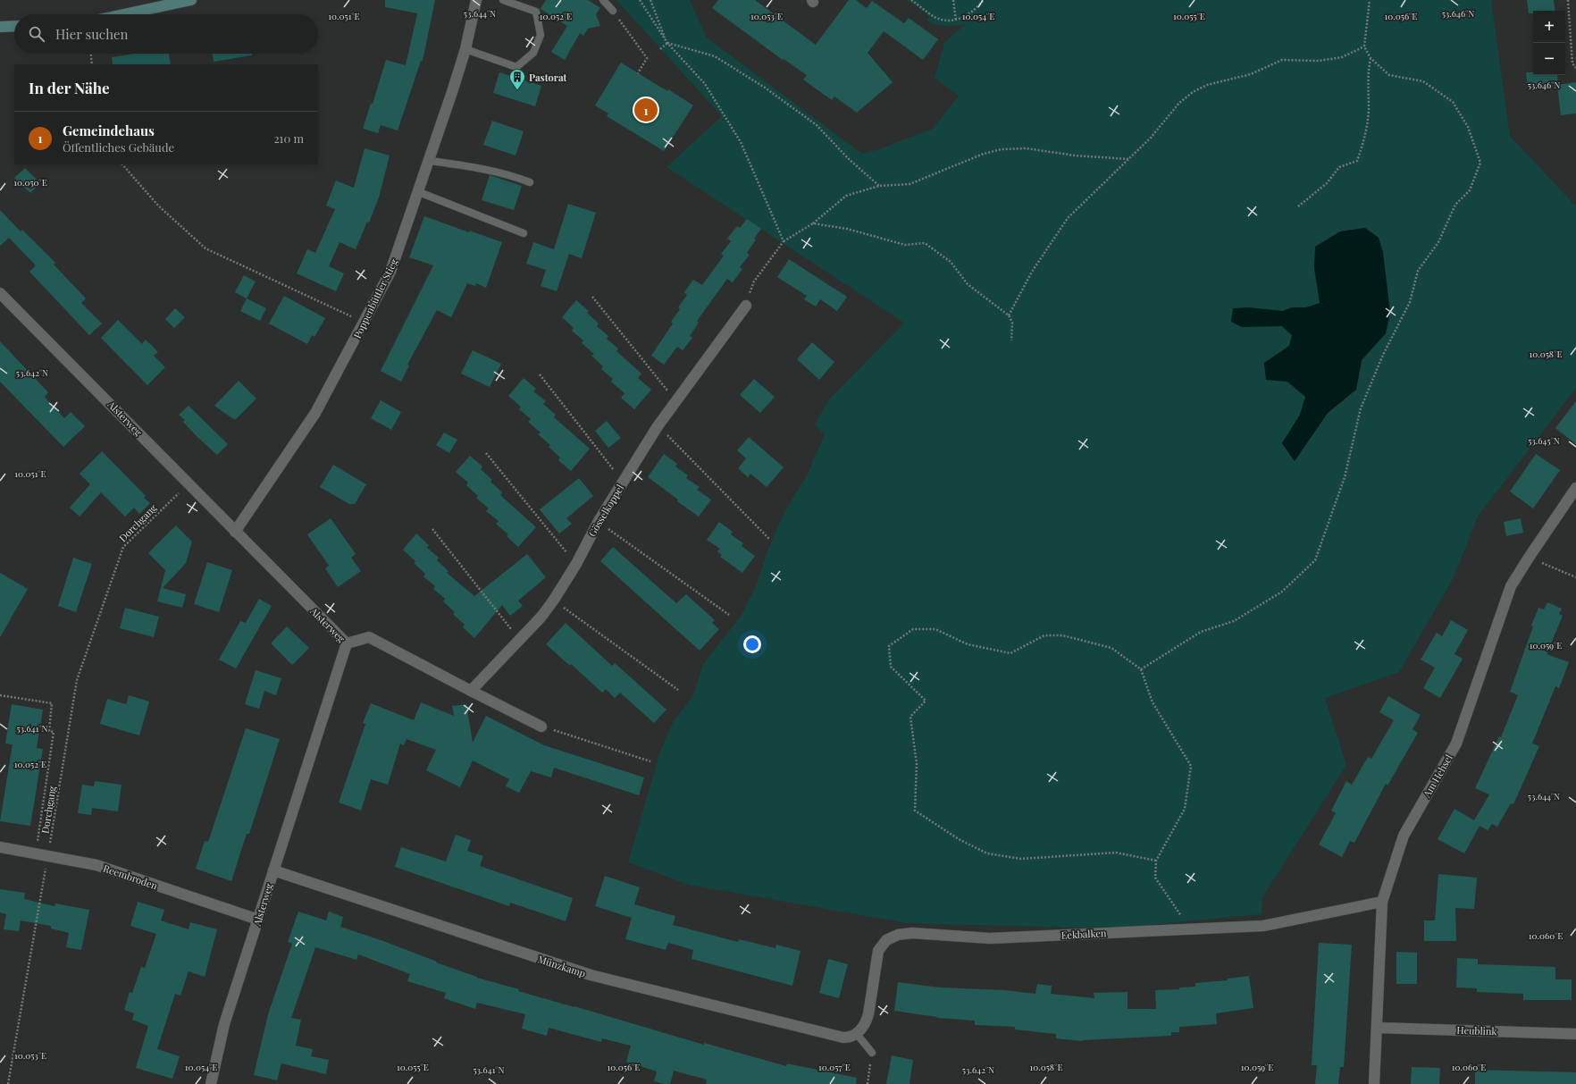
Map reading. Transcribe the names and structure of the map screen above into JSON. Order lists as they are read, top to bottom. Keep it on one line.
{"streets":{"street":["Poppenbüttler Stieg","Alsterweg","Gösselkoppel","Am Hehsel","Reembroden","Eekbalken","Münzkamp","Heublink"],"path":["Dorchgang"]},"crossings":[["Poppenbüttler Stieg","Alsterweg"],["Alsterweg","Dorchgang"],["Alsterweg","Reembroden"],["Alsterweg","Münzkamp"],["Dorchgang","Reembroden"],["Am Hehsel","Eekbalken"],["Am Hehsel","Heublink"],["Eekbalken","Münzkamp"]],"places":{"building":["Pastorat"]},"page":{"map_buttons":["+","−"],"search":"Hier suchen","heading":"In der Nähe","pins":"1","list":[{"mark":"1","name":"Gemeindehaus","note":"Öffentliches Gebäude","value":"210 m"}]},"coordinates":["53.646°N","53.644°N","10.051°E","10.053°E","10.054°E","10.055°E","10.056°E","10.052°E","10.050°E","10.058°E","53.642°N","53.645°N","10.059°E","53.641°N","10.060°E","10.057°E"]}
